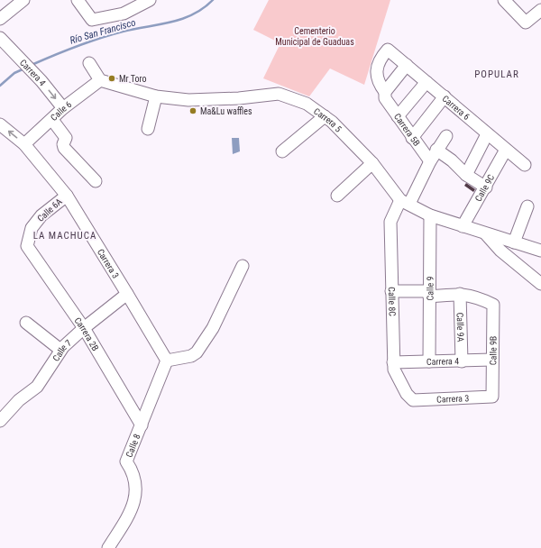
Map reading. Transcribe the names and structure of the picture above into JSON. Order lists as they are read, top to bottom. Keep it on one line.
{"streets":{"street":["Carrera 4","Carrera 6","Calle 6","Carrera 5","Carrera 5B","Calle 9C","Calle 6A","Carrera 3","Calle 9","Calle 8C","Calle 9A","Carrera 2B","Calle 7","Calle 9B","Calle 8"]},"crossings":[["Carrera 4","Calle 6"],["Carrera 4","Calle 9"],["Carrera 4","Calle 8C"],["Carrera 4","Calle 9A"],["Carrera 4","Calle 9B"],["Carrera 6","Carrera 5B"],["Carrera 6","Calle 9C"],["Calle 6","Carrera 5"],["Calle 6","Carrera 3"],["Carrera 5","Calle 9C"],["Carrera 5","Calle 9"],["Carrera 5","Calle 8C"],["Calle 6A","Carrera 3"],["Calle 6A","Carrera 2B"],["Carrera 3","Calle 8C"],["Carrera 3","Calle 7"],["Carrera 3","Calle 9B"],["Carrera 3","Calle 8"],["Calle 9A","Calle 9B"],["Carrera 2B","Calle 7"],["Carrera 2B","Calle 8"]],"one_way":["Carrera 4"],"districts":["POPULAR","LA MACHUCA"],"water":["Río San Francisco"],"parks":["Cementerio Municipal de Guaduas"],"places":["Mr Toro","Ma&Lu waffles"]}
